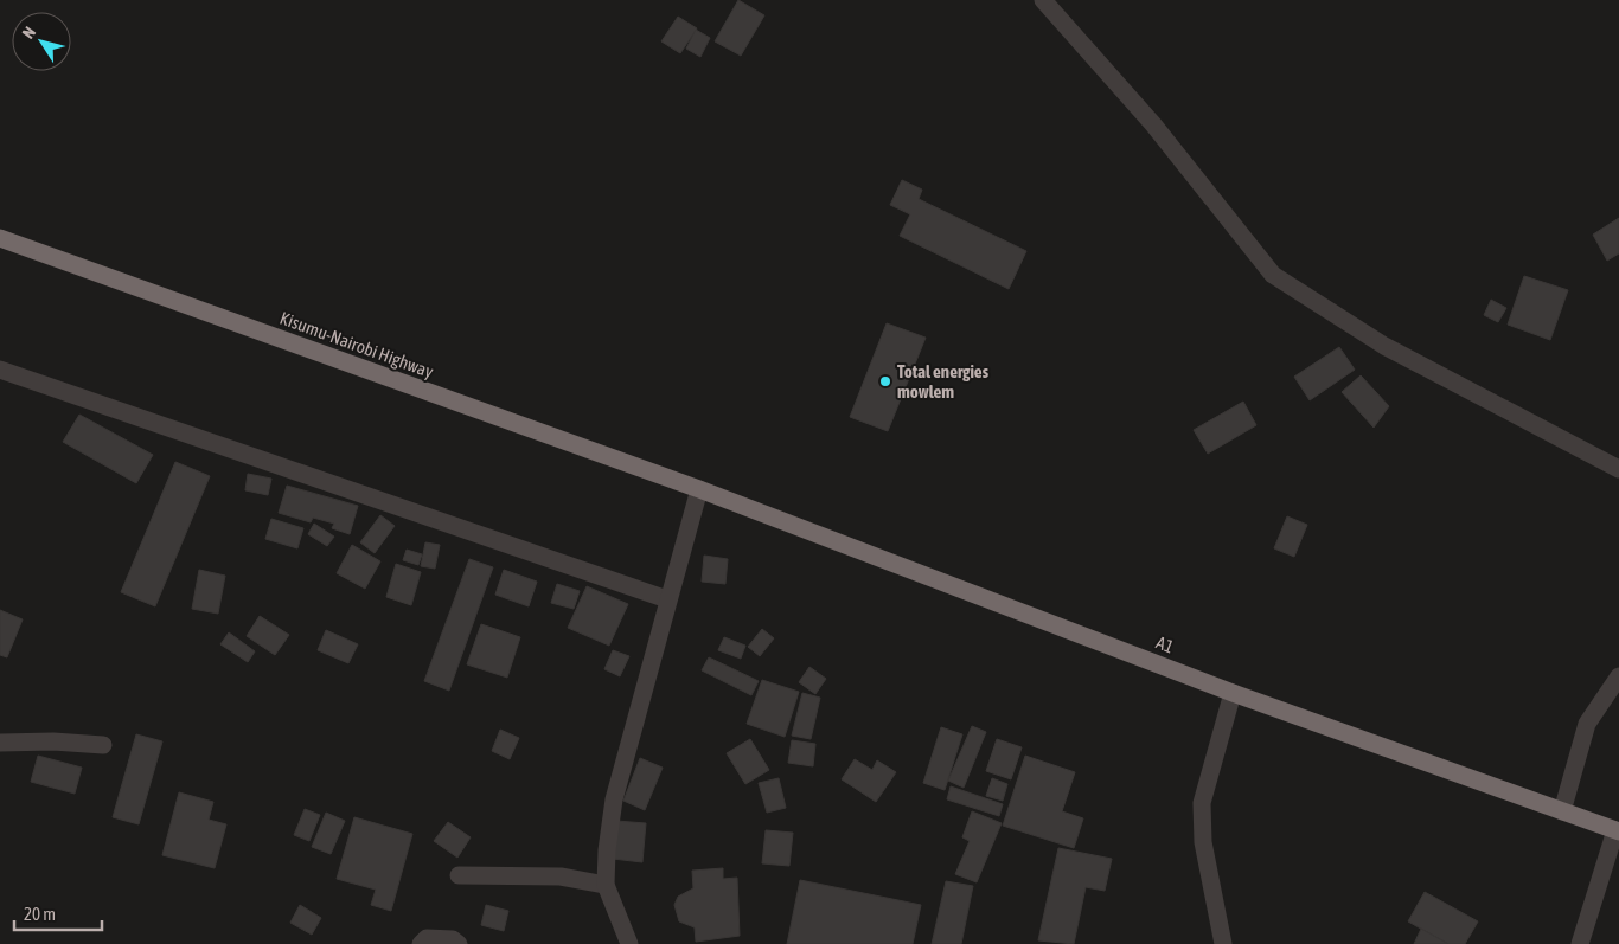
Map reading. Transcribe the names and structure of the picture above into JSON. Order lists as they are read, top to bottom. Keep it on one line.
{"streets":{"highway":["Kisumu-Nairobi Highway","A1"]},"crossings":[["Kisumu-Nairobi Highway","A1"]],"places":["Total energies mowlem"],"scale_bar":"20 m","north":"top left"}
